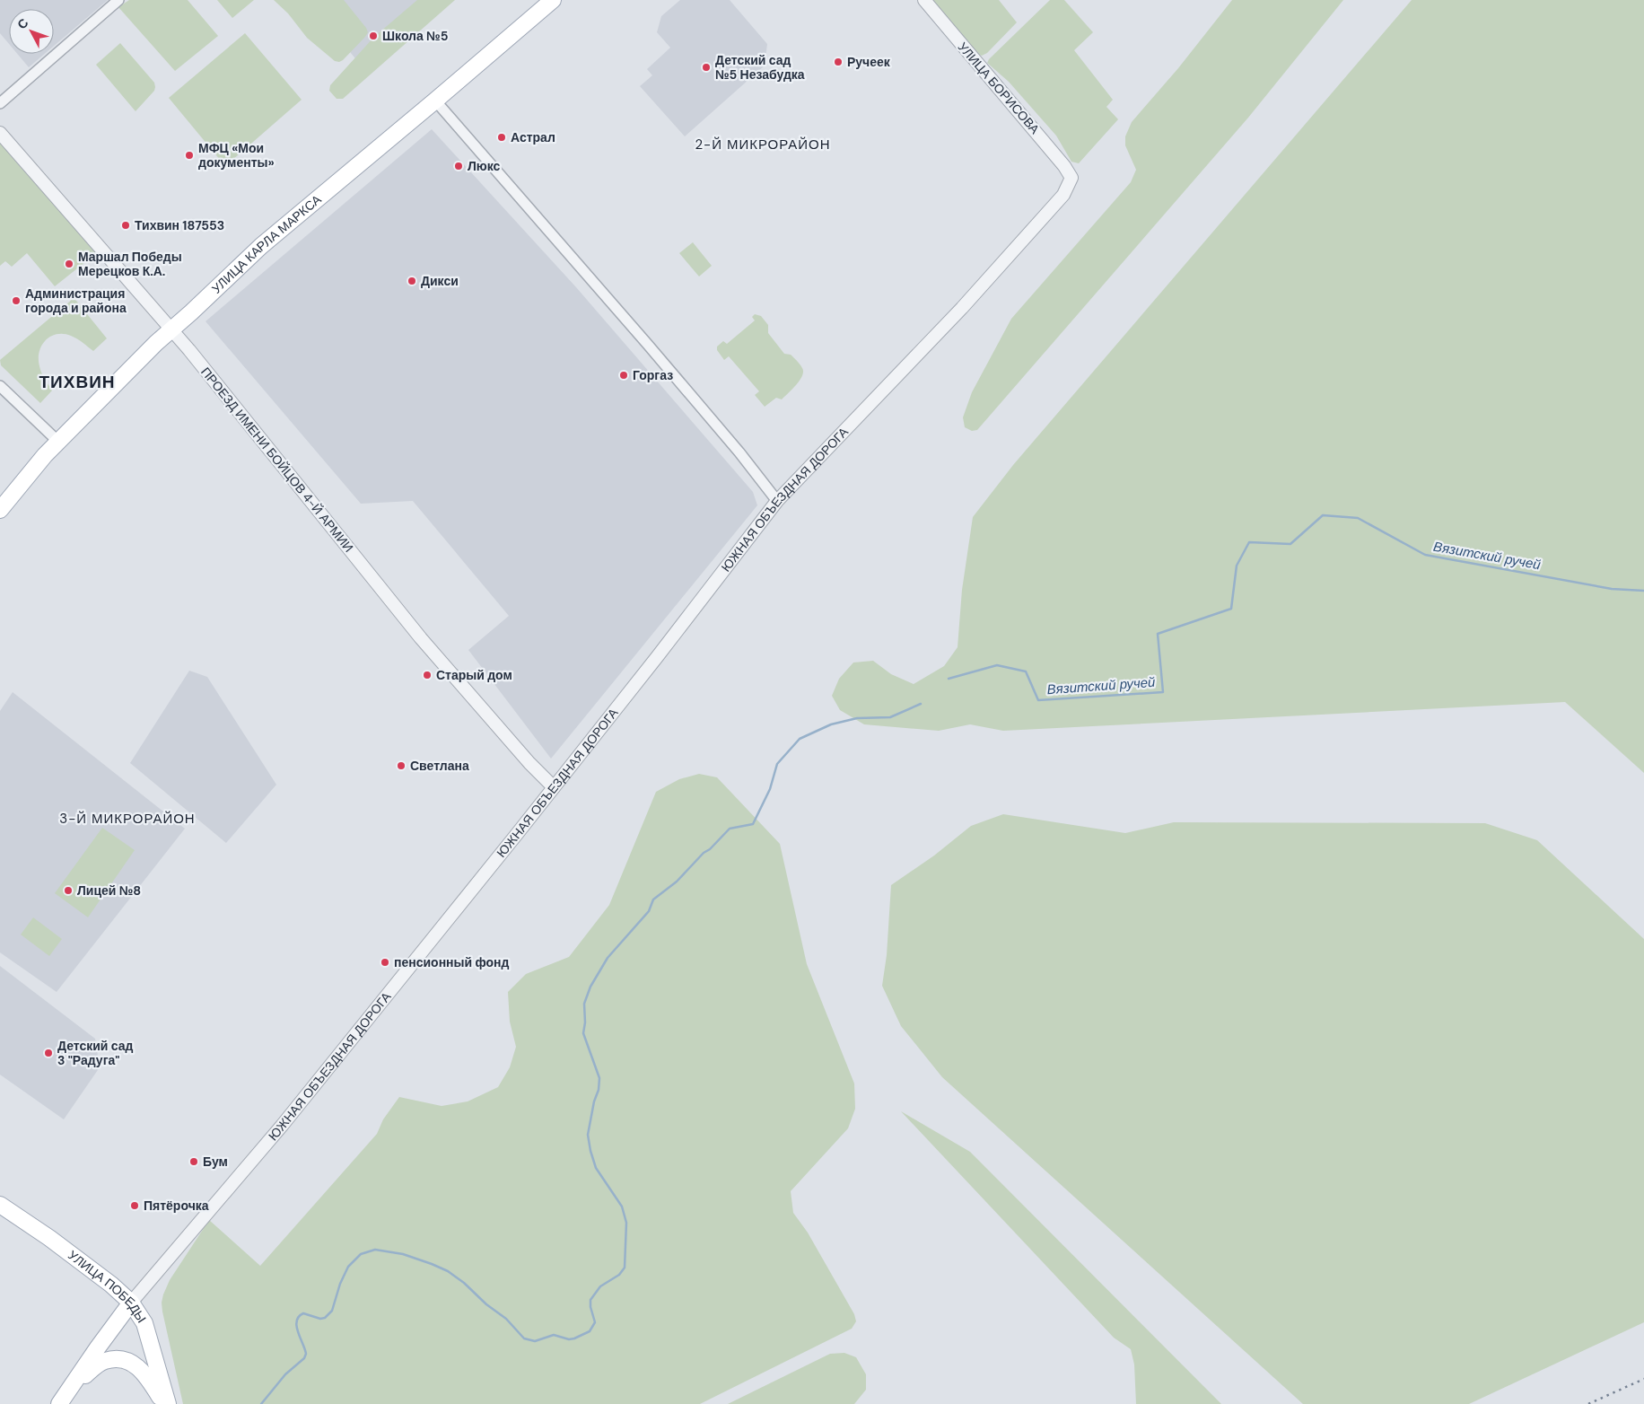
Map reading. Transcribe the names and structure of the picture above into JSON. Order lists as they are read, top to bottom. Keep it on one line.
{"streets":{"main road":["УЛИЦА КАРЛА МАРКСА","ЮЖНАЯ ОБЪЕЗДНАЯ ДОРОГА","УЛИЦА ПОБЕДЫ"],"street":["УЛИЦА БОРИСОВА","ПРОЕЗД ИМЕНИ БОЙЦОВ 4-Й АРМИИ"]},"crossings":[["УЛИЦА БОРИСОВА","ЮЖНАЯ ОБЪЕЗДНАЯ ДОРОГА"],["УЛИЦА КАРЛА МАРКСА","ПРОЕЗД ИМЕНИ БОЙЦОВ 4-Й АРМИИ"],["ПРОЕЗД ИМЕНИ БОЙЦОВ 4-Й АРМИИ","ЮЖНАЯ ОБЪЕЗДНАЯ ДОРОГА"],["ЮЖНАЯ ОБЪЕЗДНАЯ ДОРОГА","УЛИЦА ПОБЕДЫ"]],"districts":["2-Й МИКРОРАЙОН","ТИХВИН","3-Й МИКРОРАЙОН"],"water":["Вязитский ручей"],"places":["Школа №5","Ручеек","Детский сад №5 Незабудка","Астрал","МФЦ «Мои документы»","Люкс","Тихвин 187553","Маршал Победы Мерецков К.А.","Дикси","Администрация города и района","Горгаз","Старый дом","Светлана","Лицей №8","пенсионный фонд","Детский сад 3 \"Радуга\"","Бум","Пятёрочка"],"north":"top left"}
